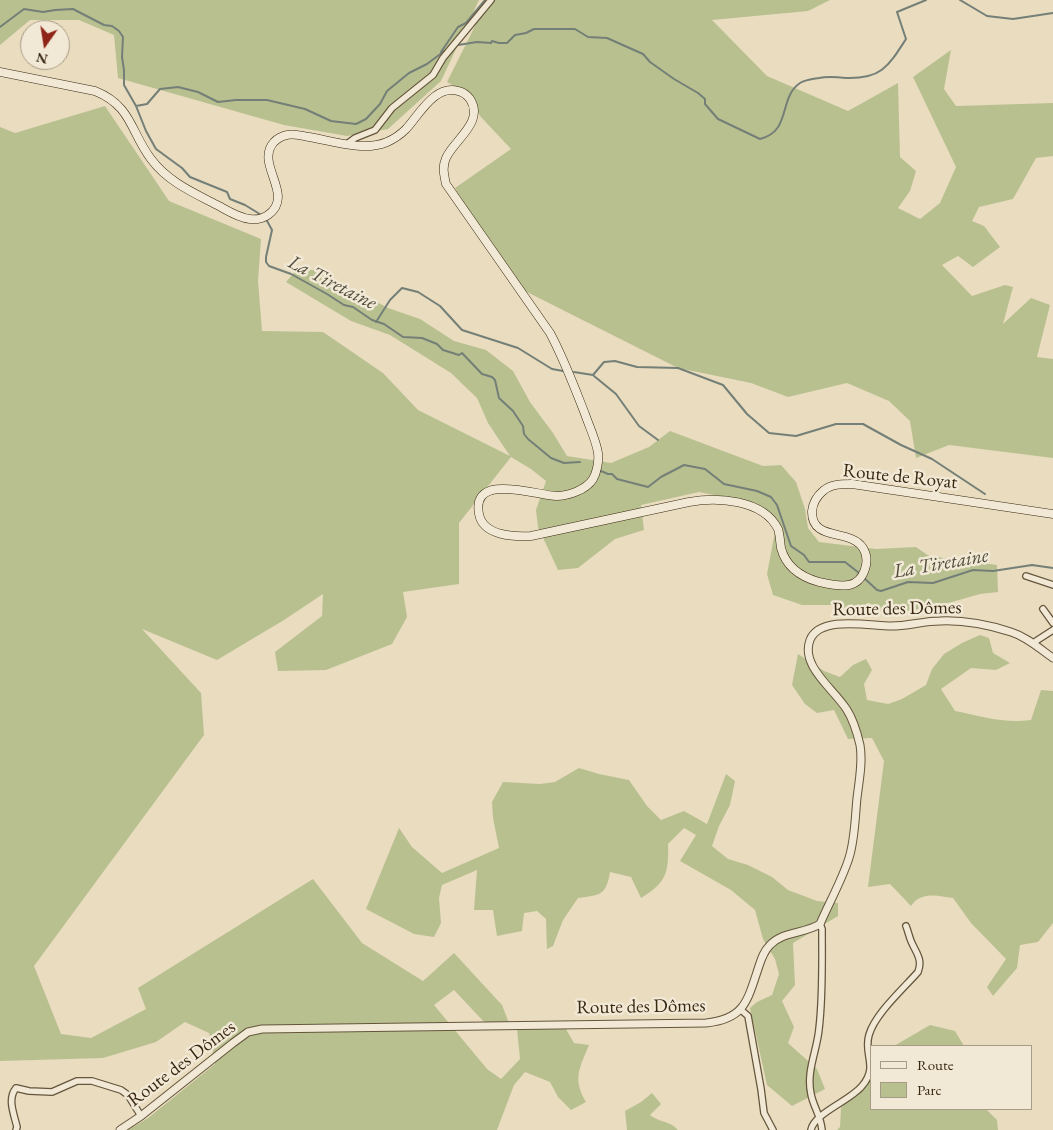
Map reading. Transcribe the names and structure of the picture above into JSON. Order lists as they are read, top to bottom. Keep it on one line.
{"streets":{"main road":["Route de Royat"],"street":["Route des Dômes"]},"water":["La Tiretaine"],"legend":["Route","Parc"],"north":"bottom"}
